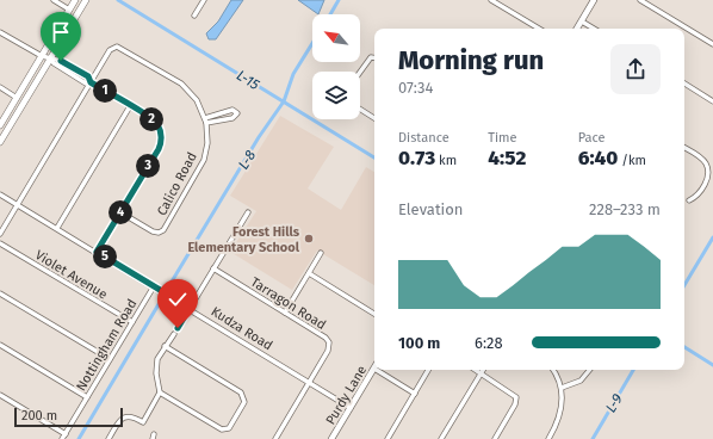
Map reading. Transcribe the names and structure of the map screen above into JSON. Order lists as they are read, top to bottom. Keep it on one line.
{"streets":{"street":["Calico Road","Violet Avenue","Tarragon Road","Kudza Road","Nottingham Road","Purdy Lane"]},"crossings":[["Violet Avenue","Nottingham Road"],["Tarragon Road","Kudza Road"],["Kudza Road","Nottingham Road"],["Kudza Road","Purdy Lane"]],"water":["L-15","L-8","L-9"],"places":["Forest Hills Elementary School"],"scale_bar":"200 m","north":"top left","page":{"heading":["Morning run","07:34"],"pins":["1","2","3","4","5"],"stats":[["Distance","0.73 km"],["Time","4:52"],["Pace","6:40 /km"]],"chart":["Elevation","228–233 m"],"list":[{"name":"100 m","note":"6:28"}],"scale":"200 m"}}
